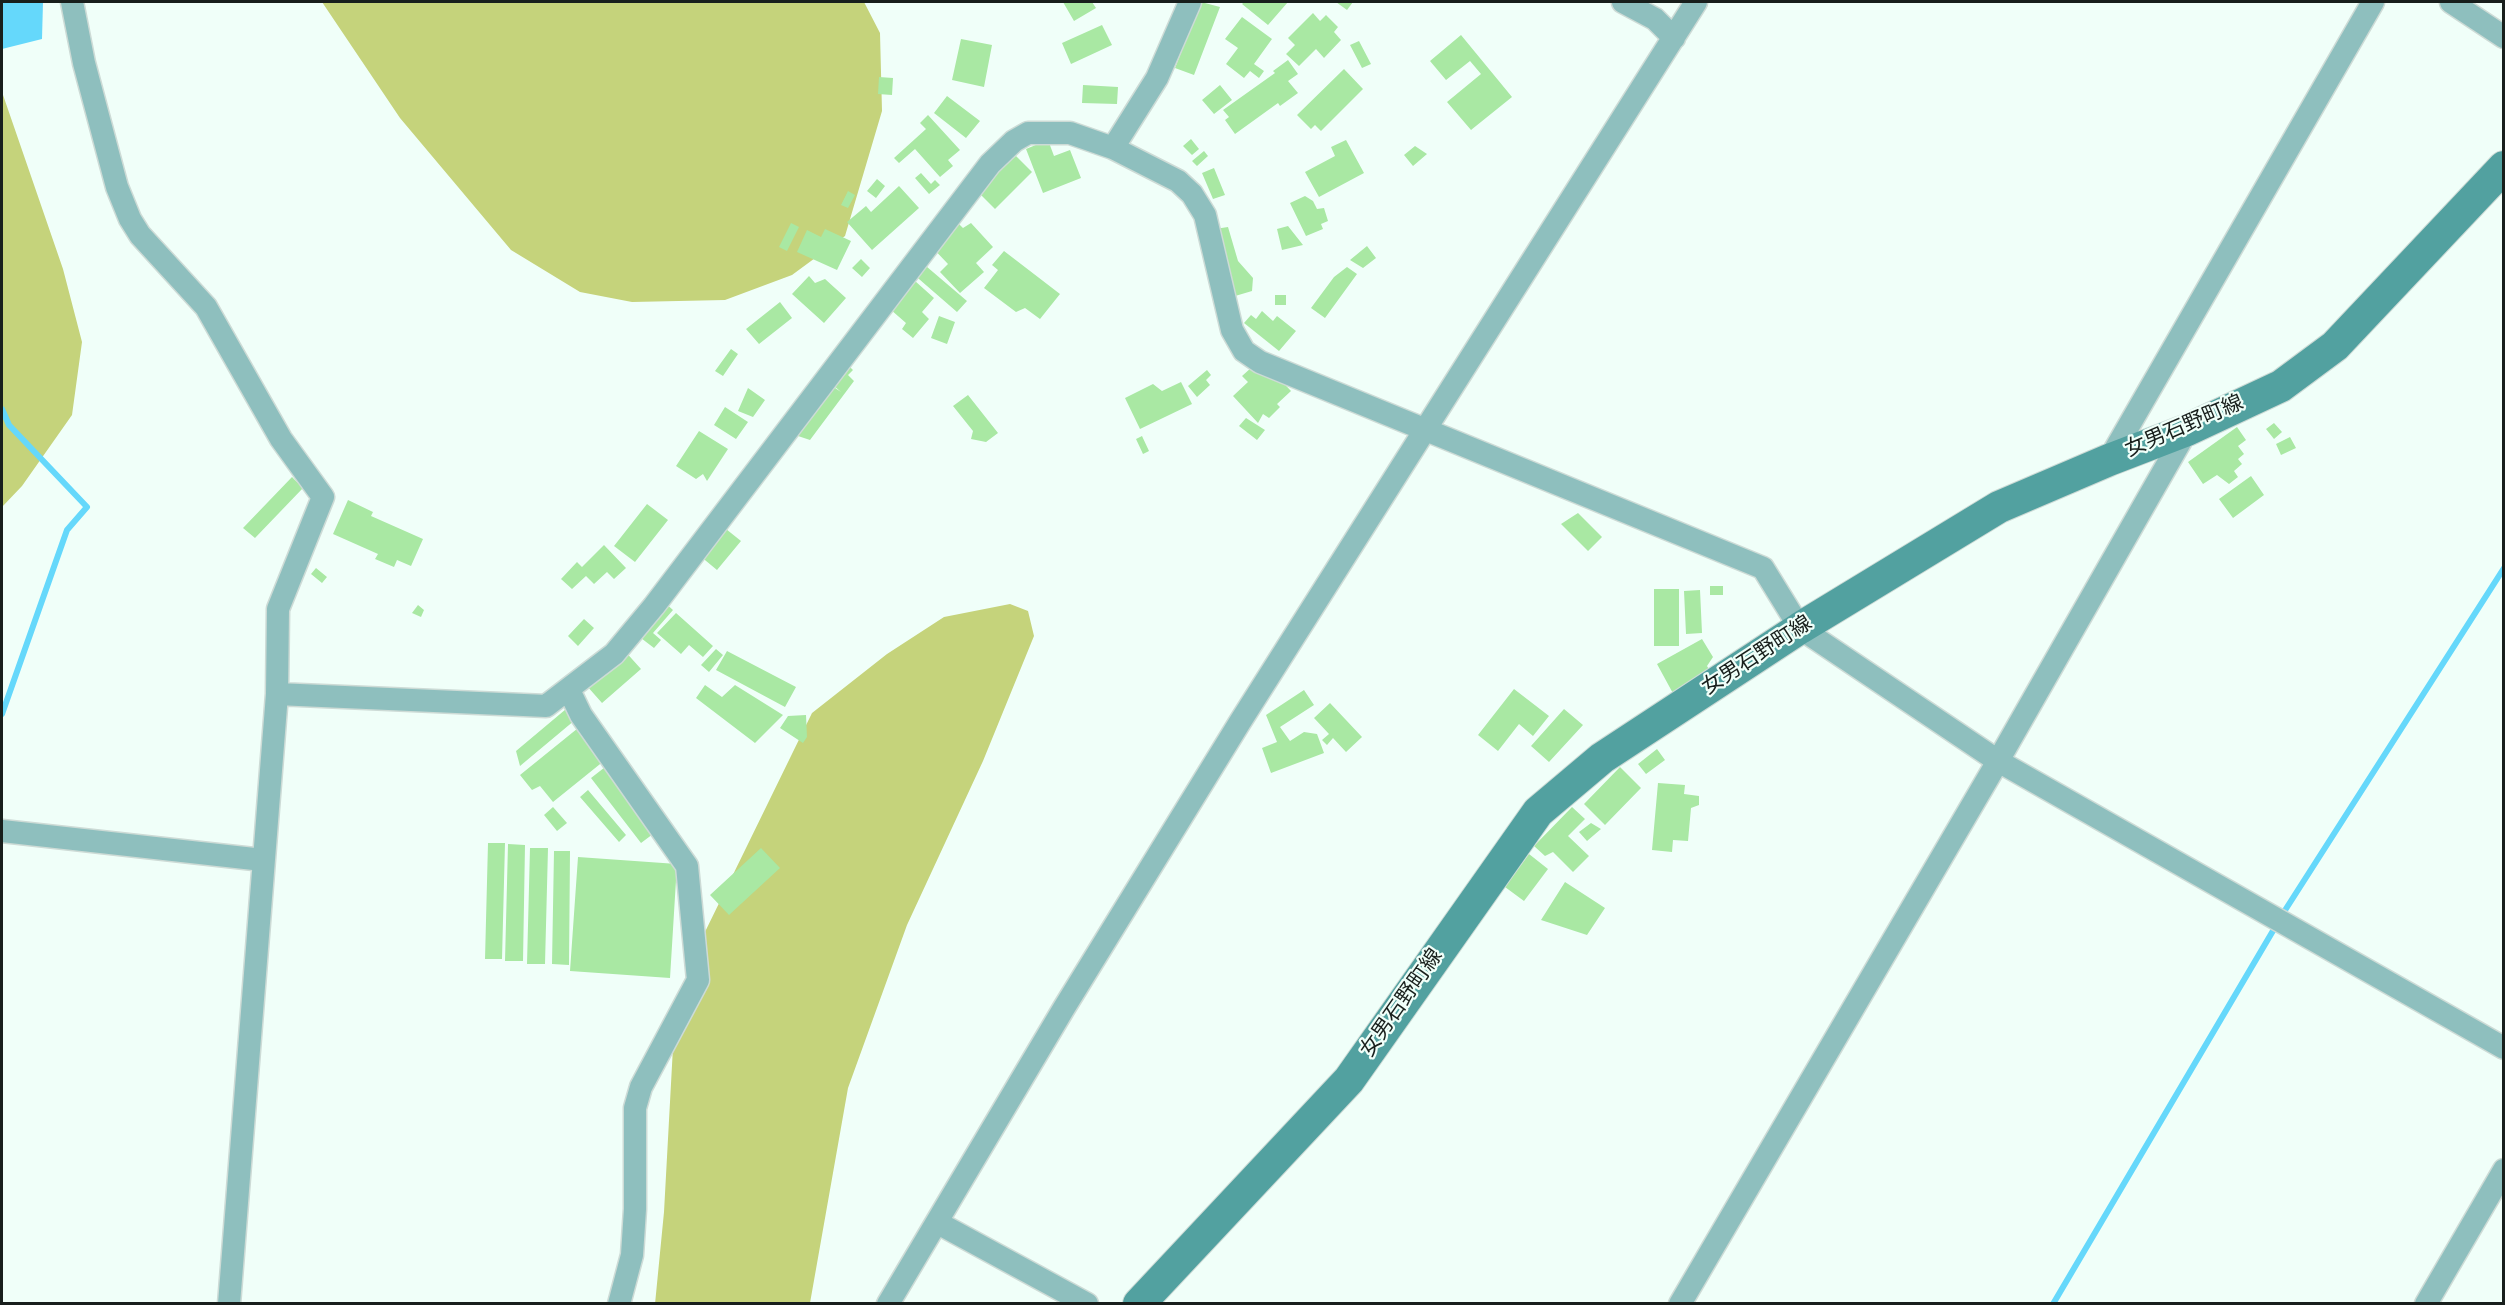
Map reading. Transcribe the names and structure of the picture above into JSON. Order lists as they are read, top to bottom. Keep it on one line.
{"streets":{"main road":["女男石野町線"]}}
